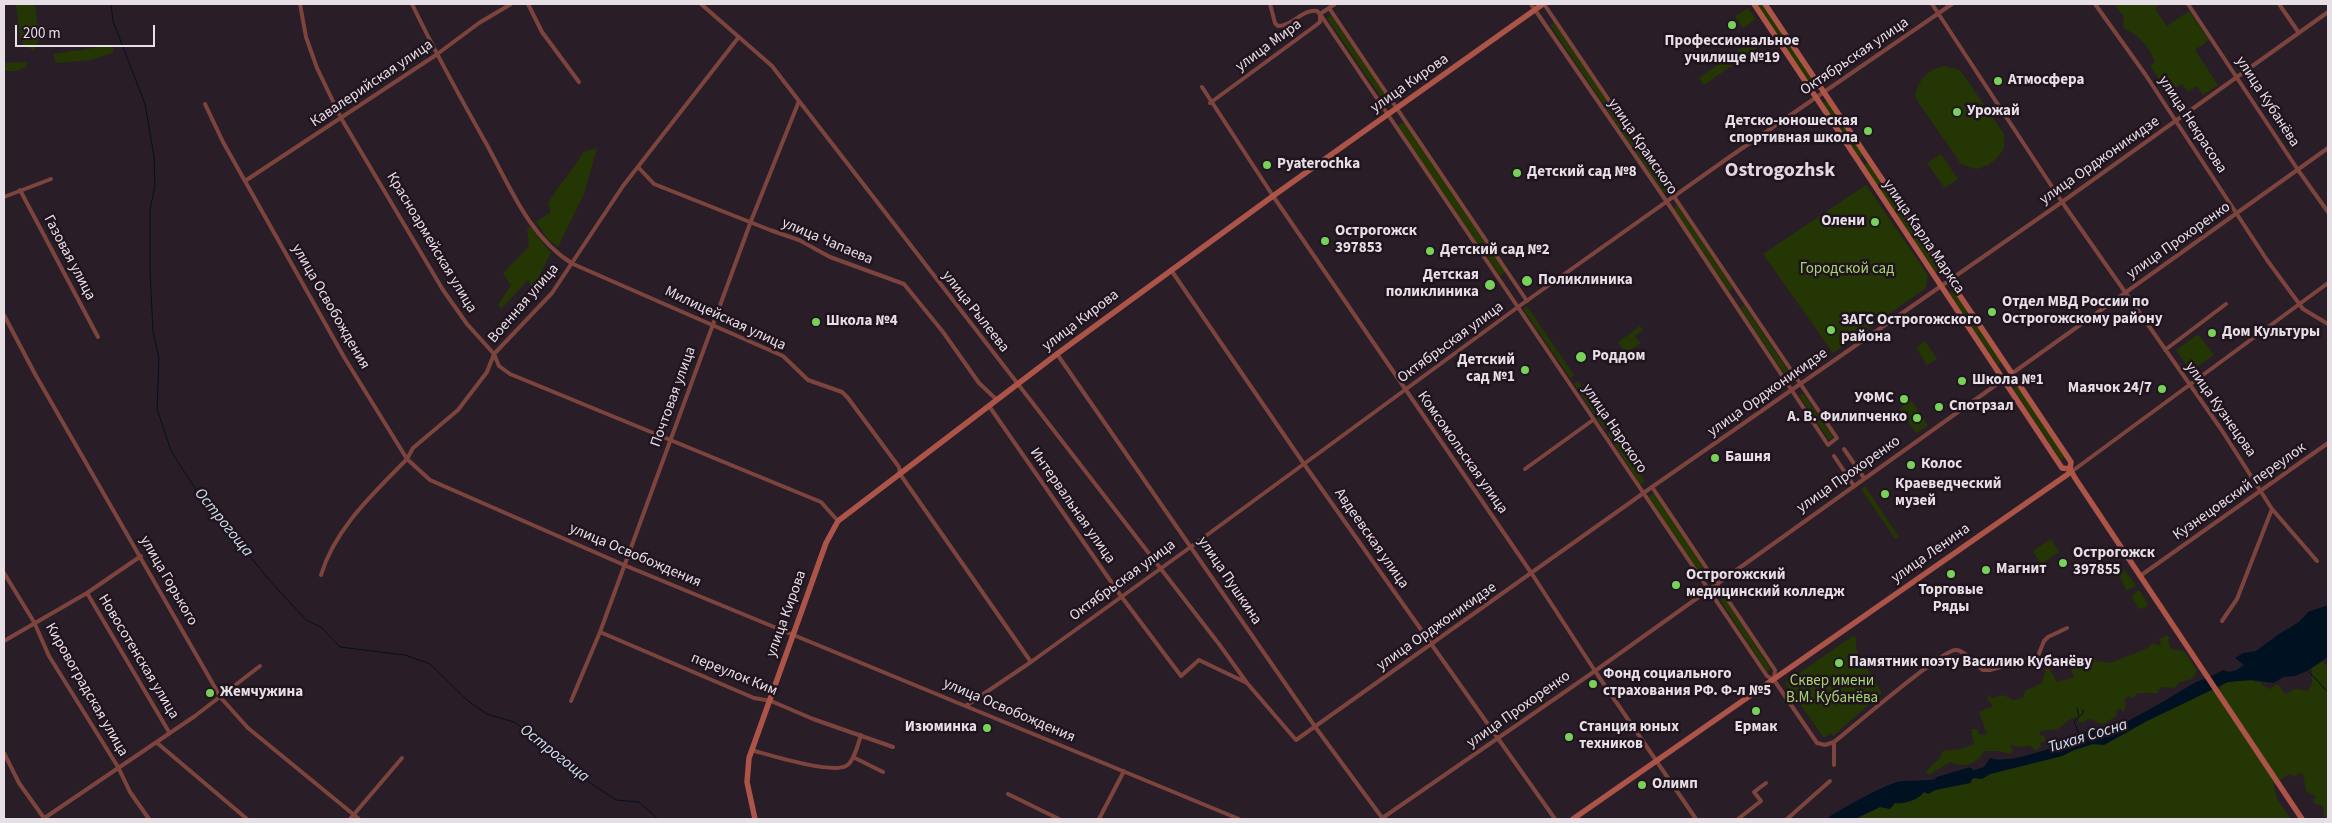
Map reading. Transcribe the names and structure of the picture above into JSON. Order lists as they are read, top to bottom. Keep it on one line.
{"streets":{"main road":["улица Кирова","улица Карла Маркса","улица Ленина"],"street":["улица Мира","Октябрьская улица","Кавалерийская улица","улица Кубанёва","улица Некрасова","улица Крамского","улица Орджоникидзе","улица Прохоренко","улица Чапаева","Красноармейская улица","Газовая улица","Военная улица","улица Освобождения","улица Рылеева","Милицейская улица","Почтовая улица","улица Кузнецова","улица Нарского","Комсомольская улица","Кузнецовский переулок","Интервальная улица","Авдеевская улица","улица Горького","улица Пушкина","Новосотенская улица","переулок Ким","Кировоградская улица"]},"crossings":[["улица Мира","улица Нарского"],["улица Мира","Комсомольская улица"],["Октябрьская улица","улица Крамского"],["Октябрьская улица","улица Карла Маркса"],["Октябрьская улица","улица Освобождения"],["Октябрьская улица","улица Рылеева"],["Октябрьская улица","Милицейская улица"],["Октябрьская улица","улица Кузнецова"],["Октябрьская улица","улица Нарского"],["Октябрьская улица","Комсомольская улица"],["Октябрьская улица","Интервальная улица"],["Октябрьская улица","Авдеевская улица"],["Октябрьская улица","улица Пушкина"],["Кавалерийская улица","Красноармейская улица"],["Кавалерийская улица","улица Освобождения"],["Кавалерийская улица","Милицейская улица"],["улица Кирова","улица Крамского"],["улица Кирова","улица Чапаева"],["улица Кирова","Красноармейская улица"],["улица Кирова","улица Освобождения"],["улица Кирова","улица Рылеева"],["улица Кирова","Милицейская улица"],["улица Кирова","улица Нарского"],["улица Кирова","Комсомольская улица"],["улица Кирова","Интервальная улица"],["улица Кирова","Авдеевская улица"],["улица Кирова","улица Пушкина"],["улица Кирова","переулок Ким"],["улица Кубанёва","улица Орджоникидзе"],["улица Кубанёва","улица Прохоренко"],["улица Некрасова","улица Орджоникидзе"],["улица Некрасова","улица Прохоренко"],["улица Некрасова","улица Ленина"],["улица Крамского","улица Орджоникидзе"],["улица Орджоникидзе","улица Карла Маркса"],["улица Орджоникидзе","улица Кузнецова"],["улица Орджоникидзе","улица Нарского"],["улица Орджоникидзе","Комсомольская улица"],["улица Орджоникидзе","Интервальная улица"],["улица Орджоникидзе","Авдеевская улица"],["улица Орджоникидзе","улица Пушкина"],["улица Карла Маркса","улица Прохоренко"],["улица Карла Маркса","Кузнецовский переулок"],["улица Карла Маркса","улица Ленина"],["улица Прохоренко","улица Кузнецова"],["улица Прохоренко","улица Нарского"],["улица Прохоренко","Комсомольская улица"],["улица Прохоренко","Авдеевская улица"],["улица Прохоренко","улица Пушкина"],["улица Чапаева","Военная улица"],["улица Чапаева","Почтовая улица"],["Красноармейская улица","Военная улица"],["Красноармейская улица","Почтовая улица"],["Военная улица","улица Освобождения"],["Военная улица","улица Рылеева"],["Военная улица","Милицейская улица"],["улица Освобождения","Почтовая улица"],["улица Рылеева","Почтовая улица"],["улица Рылеева","Интервальная улица"],["Милицейская улица","Почтовая улица"],["Почтовая улица","переулок Ким"],["улица Кузнецова","Кузнецовский переулок"],["улица Кузнецова","улица Ленина"],["улица Нарского","улица Ленина"],["Комсомольская улица","улица Ленина"]],"districts":["Ostrogozhsk"],"water":["Острогоща","Тихая Сосна"],"parks":["Городской сад","Сквер имени В.М. Кубанёва"],"places":["Профессиональное училище №19","Атмосфера","Урожай","Детско-юношеская спортивная школа","Pyaterochka","Детский сад №8","Олени","Острогожск 397853","Детский сад №2","Поликлиника","Детская поликлиника","Отдел МВД России по Острогожскому району","Школа №4","ЗАГС Острогожского района","Дом Культуры","Роддом","Детский сад №1","Школа №1","Маячок 24/7","УФМС","Спотрзал","А. В. Филипченко","Башня","Колос","Краеведческий музей","Острогожск 397855","Магнит","Торговые Ряды","Острогожский медицинский колледж","Памятник поэту Василию Кубанёву","Фонд социального страхования РФ. Ф-л №5","Жемчужина","Ермак","Изюминка","Станция юных техников","Олимп"],"scale_bar":"200 m"}
